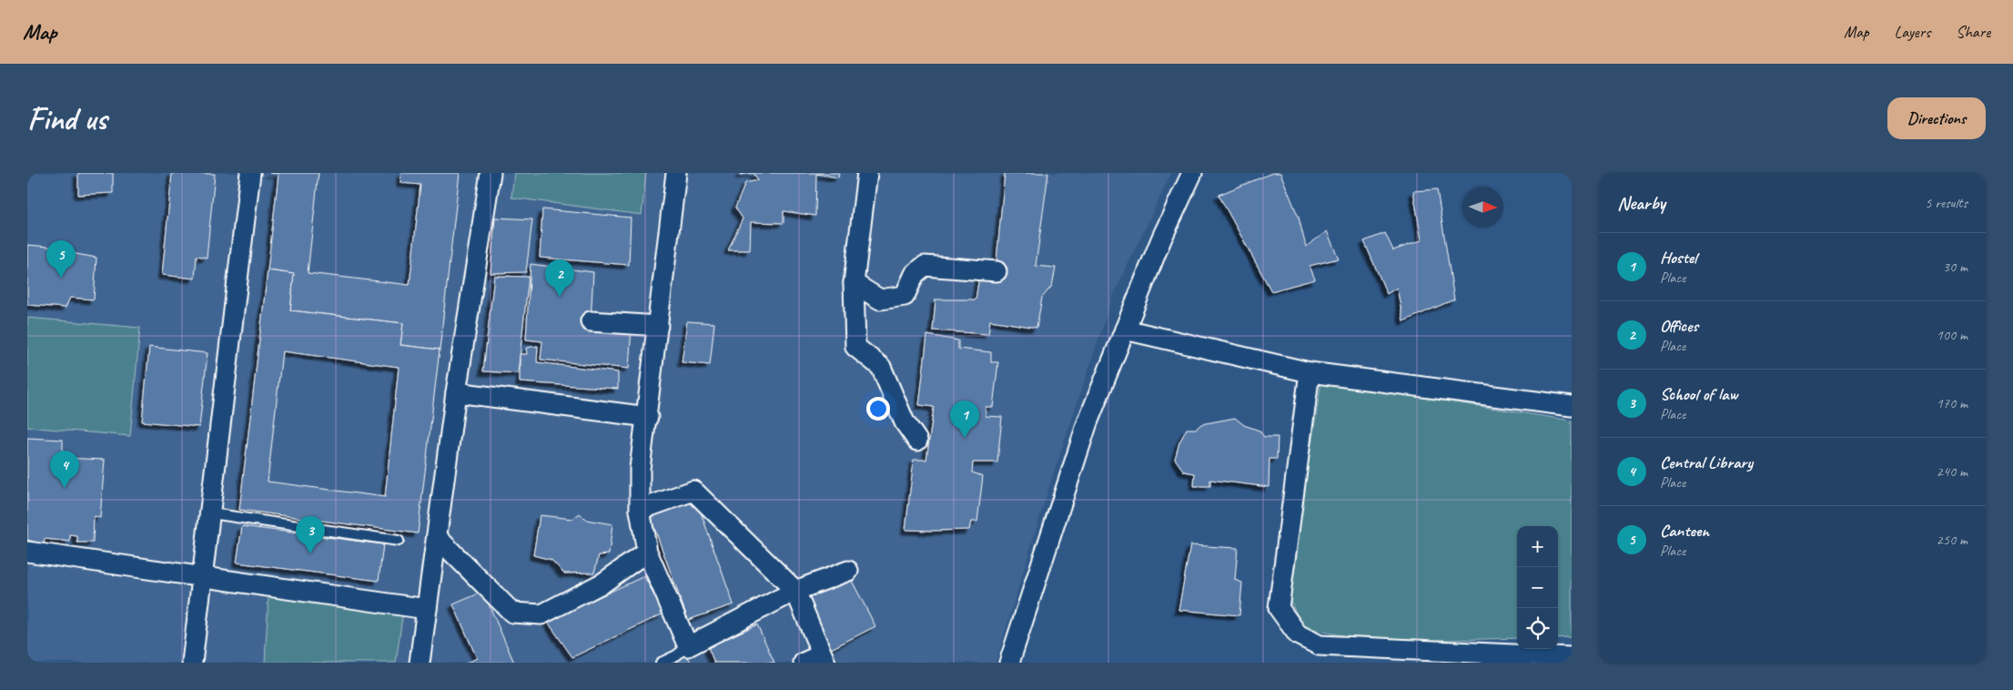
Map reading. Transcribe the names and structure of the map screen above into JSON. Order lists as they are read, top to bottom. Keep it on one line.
{"north":"right","page":{"header":"Map","nav":["Map","Layers","Share"],"buttons":"Directions","title":"Find us","heading":["Nearby","5 results"],"list":[{"mark":"1","name":"Hostel","note":"Place","value":"30 m"},{"mark":"2","name":"Offices","note":"Place","value":"100 m"},{"mark":"3","name":"School of law","note":"Place","value":"170 m"},{"mark":"4","name":"Central Library","note":"Place","value":"240 m"},{"mark":"5","name":"Canteen","note":"Place","value":"250 m"}],"pins":["5","2","1","4","3"],"map_buttons":["+","−"]}}
